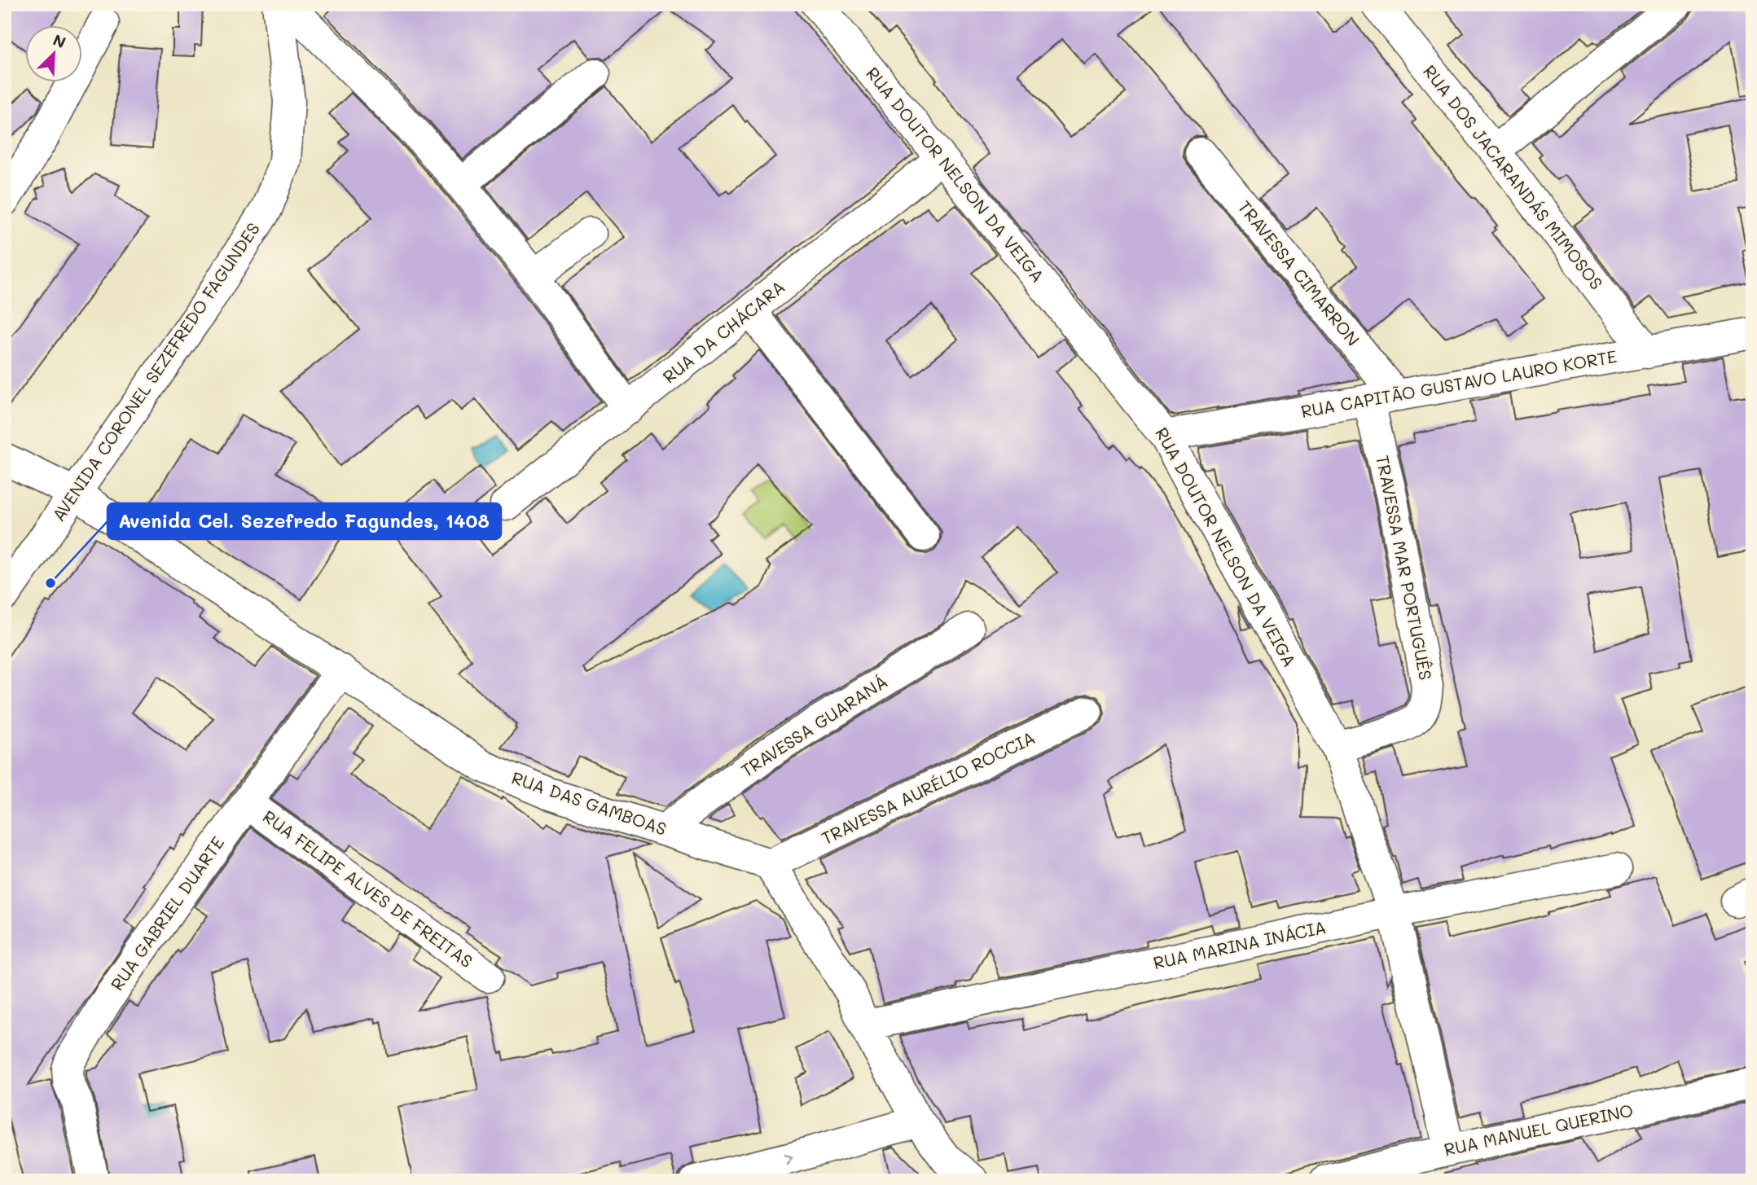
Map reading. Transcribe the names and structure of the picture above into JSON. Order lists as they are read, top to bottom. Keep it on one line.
{"streets":{"street":["RUA DOUTOR NELSON DA VEIGA","RUA DOS JACARANDÁS MIMOSOS","TRAVESSA CIMARRON","RUA DA CHÁCARA","AVENIDA CORONEL SEZEFREDO FAGUNDES","RUA CAPITÃO GUSTAVO LAURO KORTE","TRAVESSA MAR PORTUGUÊS","TRAVESSA GUARANÁ","TRAVESSA AURÉLIO ROCCIA","RUA DAS GAMBOAS","RUA FELIPE ALVES DE FREITAS","RUA GABRIEL DUARTE","RUA MARINA INÁCIA","RUA MANUEL QUERINO"]},"crossings":[["RUA DOUTOR NELSON DA VEIGA","RUA DA CHÁCARA"],["RUA DOUTOR NELSON DA VEIGA","RUA CAPITÃO GUSTAVO LAURO KORTE"],["RUA DOUTOR NELSON DA VEIGA","TRAVESSA MAR PORTUGUÊS"],["RUA DOUTOR NELSON DA VEIGA","RUA MARINA INÁCIA"],["RUA DOUTOR NELSON DA VEIGA","RUA MANUEL QUERINO"],["RUA DOS JACARANDÁS MIMOSOS","RUA CAPITÃO GUSTAVO LAURO KORTE"],["TRAVESSA CIMARRON","RUA CAPITÃO GUSTAVO LAURO KORTE"],["TRAVESSA CIMARRON","TRAVESSA MAR PORTUGUÊS"],["AVENIDA CORONEL SEZEFREDO FAGUNDES","RUA DAS GAMBOAS"],["RUA CAPITÃO GUSTAVO LAURO KORTE","TRAVESSA MAR PORTUGUÊS"],["TRAVESSA GUARANÁ","RUA DAS GAMBOAS"],["TRAVESSA AURÉLIO ROCCIA","RUA DAS GAMBOAS"],["RUA DAS GAMBOAS","RUA GABRIEL DUARTE"],["RUA FELIPE ALVES DE FREITAS","RUA GABRIEL DUARTE"]],"places":["Avenida Cel. Sezefredo Fagundes, 1408"],"north":"top right"}
